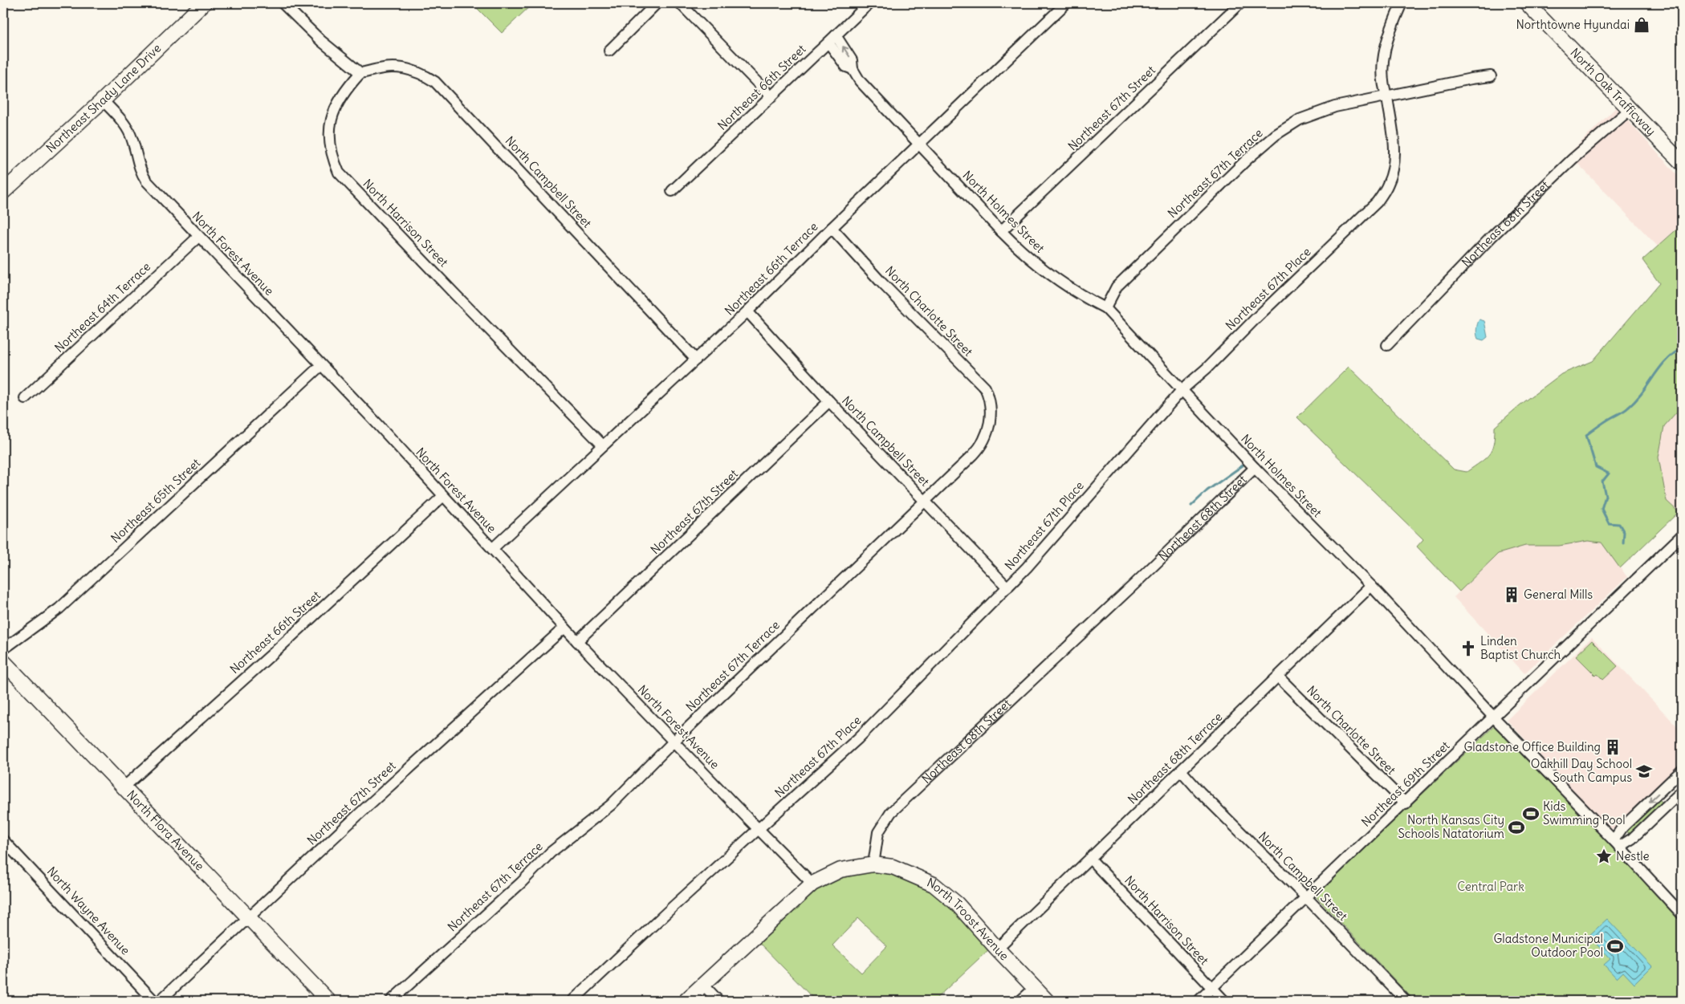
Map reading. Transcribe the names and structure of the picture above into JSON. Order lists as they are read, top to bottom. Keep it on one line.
{"streets":{"street":["Northeast 66th Street","North Oak Trafficway","Northeast Shady Lane Drive","Northeast 67th Street","Northeast 67th Terrace","North Campbell Street","North Holmes Street","North Harrison Street","Northeast 68th Street","North Forest Avenue","Northeast 66th Terrace","Northeast 67th Place","Northeast 64th Terrace","North Charlotte Street","Northeast 65th Street","Northeast 68th Terrace","Northeast 69th Street","North Flora Avenue","North Wayne Avenue","North Troost Avenue"]},"crossings":[["Northeast 66th Street","North Holmes Street"],["Northeast 66th Street","North Forest Avenue"],["Northeast 66th Street","North Flora Avenue"],["North Oak Trafficway","Northeast 68th Street"],["Northeast Shady Lane Drive","North Forest Avenue"],["Northeast 67th Street","North Campbell Street"],["Northeast 67th Street","North Holmes Street"],["Northeast 67th Street","North Forest Avenue"],["Northeast 67th Street","North Flora Avenue"],["Northeast 67th Terrace","North Campbell Street"],["Northeast 67th Terrace","North Holmes Street"],["Northeast 67th Terrace","North Forest Avenue"],["Northeast 67th Terrace","Northeast 67th Place"],["Northeast 67th Terrace","North Charlotte Street"],["North Campbell Street","North Harrison Street"],["North Campbell Street","Northeast 66th Terrace"],["North Campbell Street","Northeast 67th Place"],["North Campbell Street","Northeast 68th Terrace"],["North Campbell Street","Northeast 69th Street"],["North Holmes Street","Northeast 68th Street"],["North Holmes Street","Northeast 66th Terrace"],["North Holmes Street","Northeast 67th Place"],["North Holmes Street","Northeast 68th Terrace"],["North Holmes Street","Northeast 69th Street"],["North Harrison Street","Northeast 66th Terrace"],["North Harrison Street","Northeast 68th Terrace"],["North Harrison Street","Northeast 69th Street"],["Northeast 68th Street","North Troost Avenue"],["North Forest Avenue","Northeast 66th Terrace"],["North Forest Avenue","Northeast 67th Place"],["North Forest Avenue","Northeast 64th Terrace"],["North Forest Avenue","Northeast 65th Street"],["Northeast 66th Terrace","North Charlotte Street"],["North Charlotte Street","Northeast 68th Terrace"],["North Charlotte Street","Northeast 69th Street"],["Northeast 68th Terrace","North Troost Avenue"]],"parks":["Central Park"],"places":{"shop":["Northtowne Hyundai"],"building":["General Mills","Gladstone Office Building"],"church":["Linden Baptist Church"],"school or university":["Oakhill Day School South Campus"],"sports":["Kids Swimming Pool","North Kansas City Schools Natatorium","Gladstone Municipal Outdoor Pool"],"place":["Nestle"]}}
